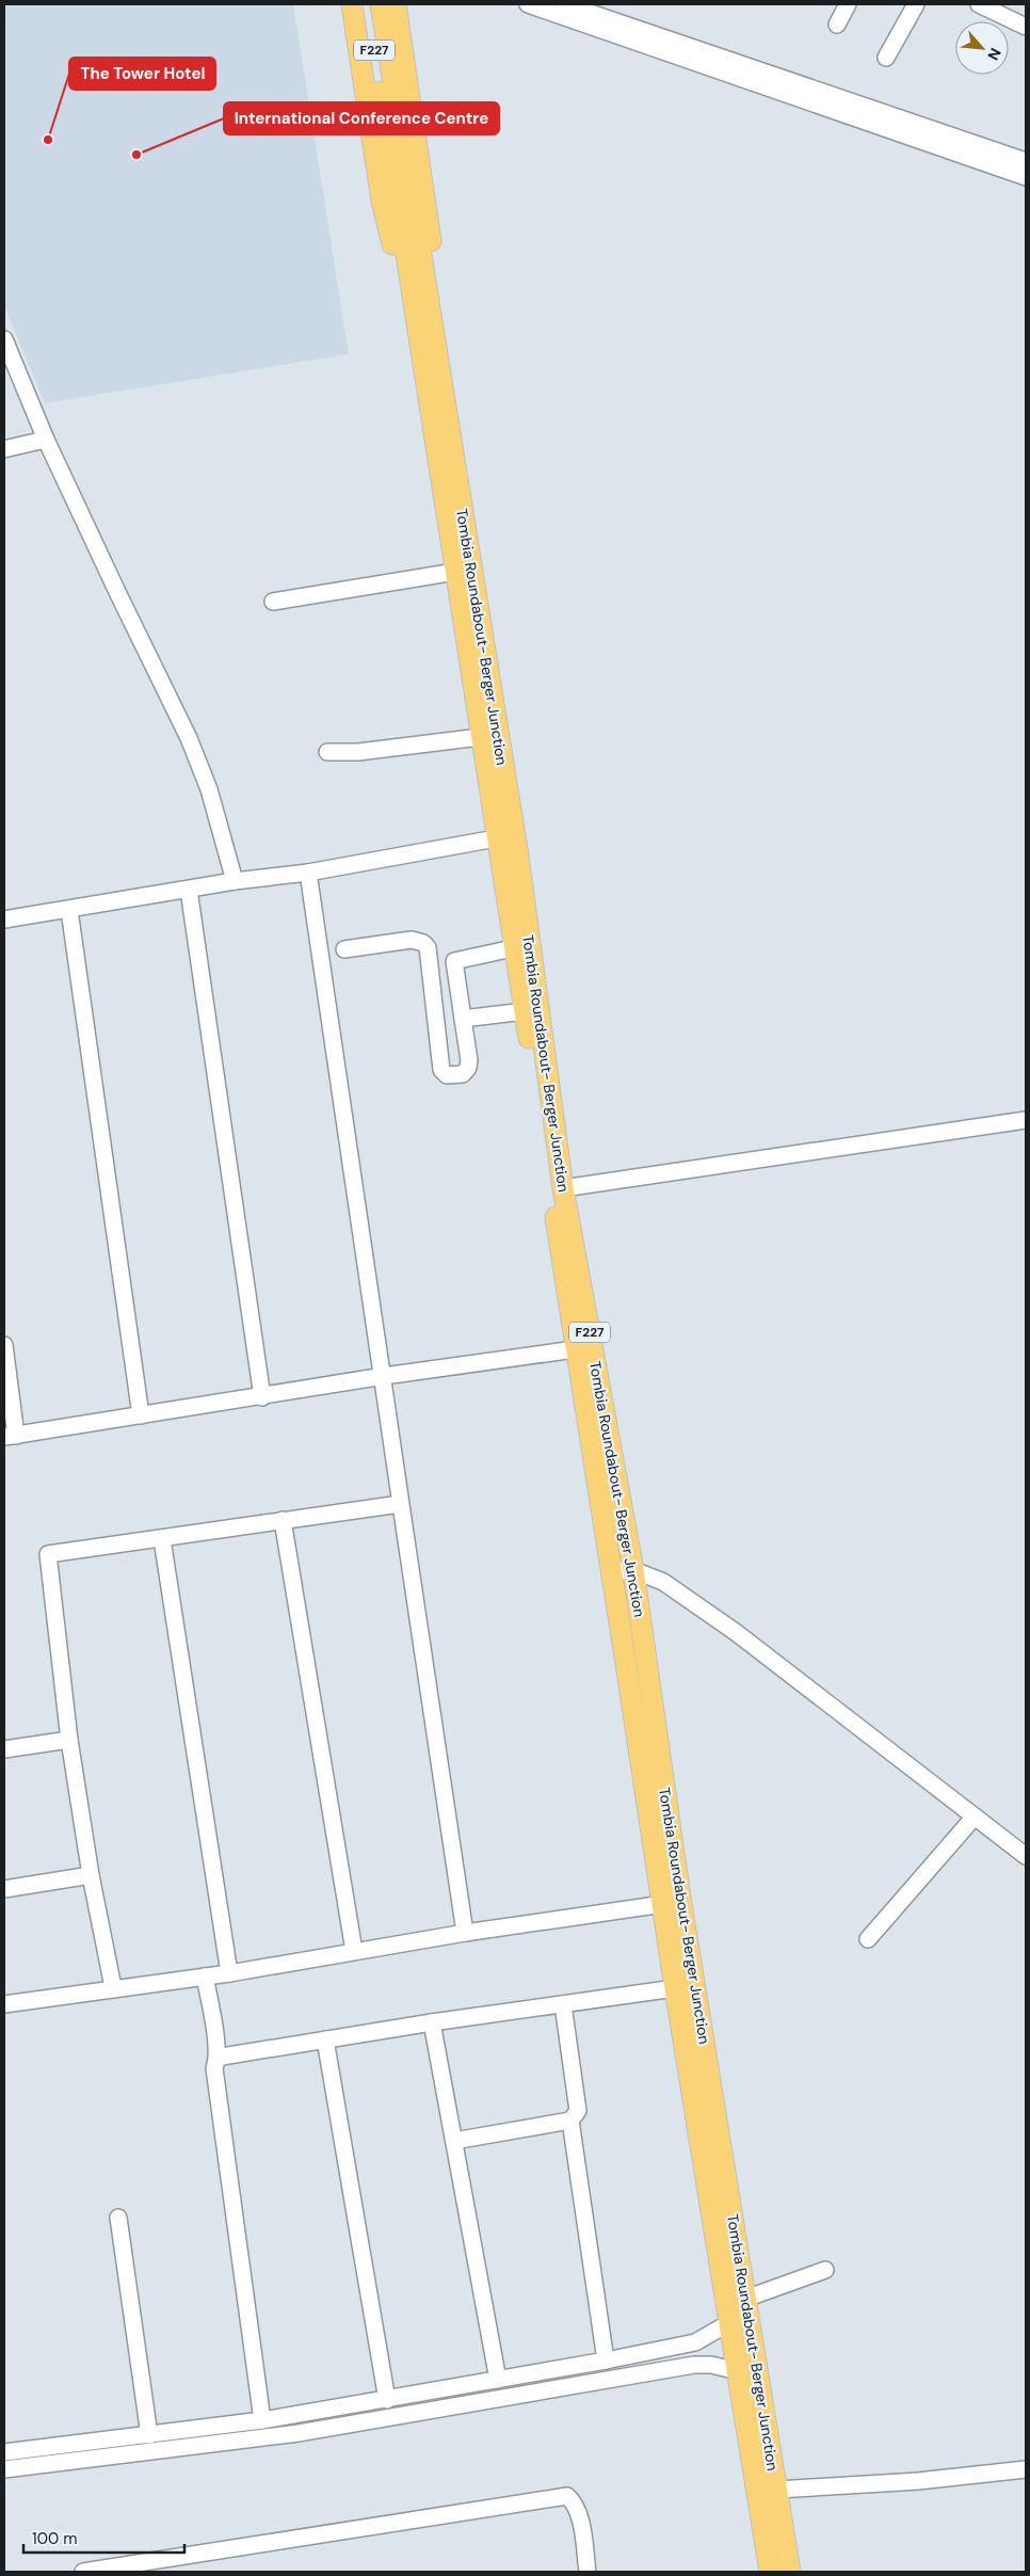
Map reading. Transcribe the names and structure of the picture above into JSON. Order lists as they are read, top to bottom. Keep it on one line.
{"streets":{"main road":["F227","Tombia Roundabout- Berger Junction"]},"crossings":[["F227","Tombia Roundabout- Berger Junction"]],"places":["The Tower Hotel","International Conference Centre"],"scale_bar":"100 m","north":"bottom right"}
